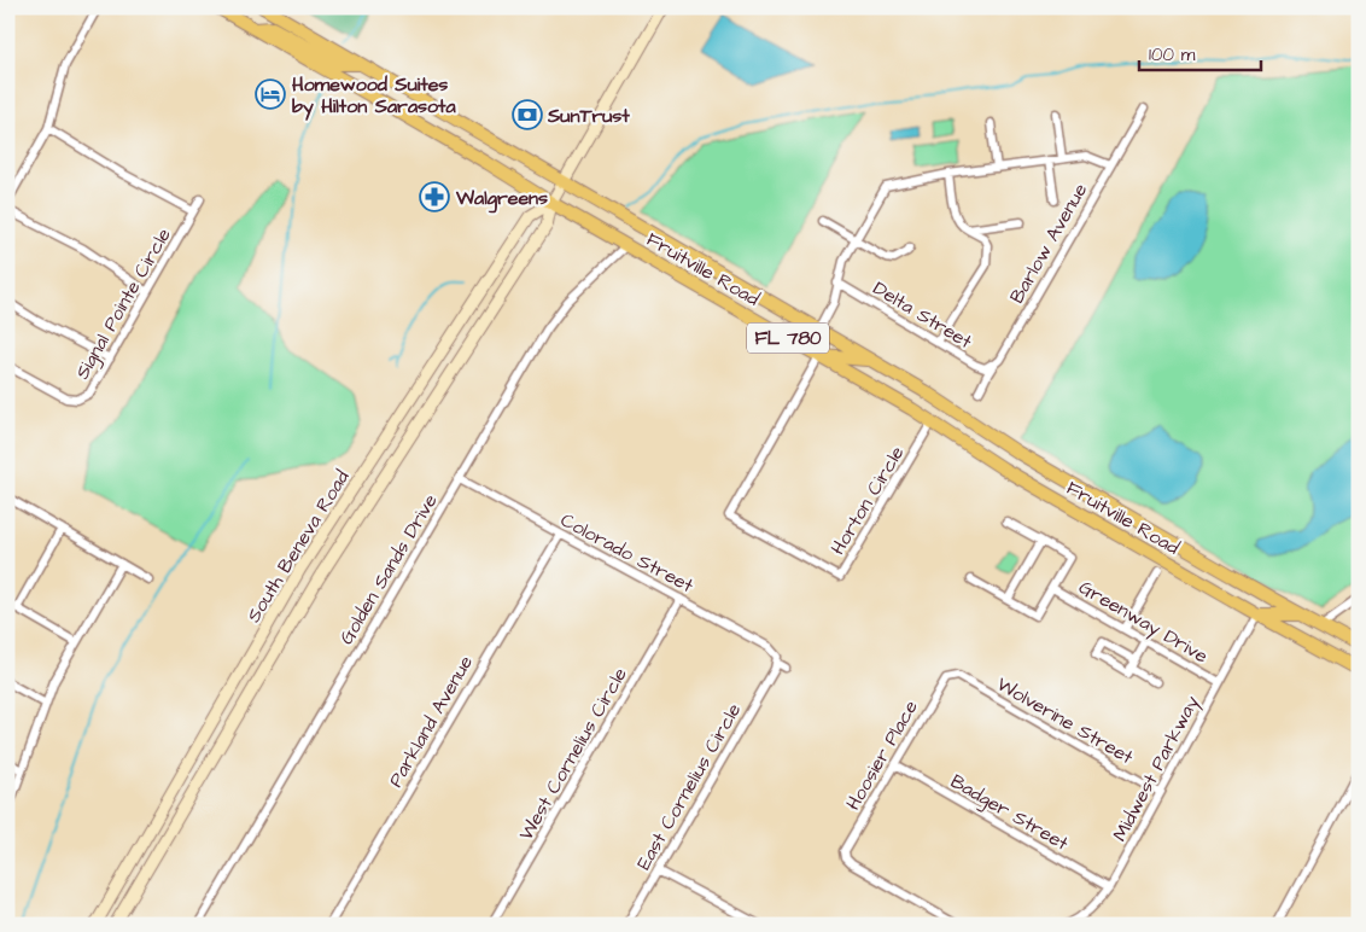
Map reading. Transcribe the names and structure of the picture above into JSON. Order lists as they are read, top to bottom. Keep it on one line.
{"streets":{"main road":["Fruitville Road","FL 780","South Beneva Road"],"street":["Barlow Avenue","Signal Pointe Circle","Delta Street","Horton Circle","Colorado Street","Golden Sands Drive","Greenway Drive","Wolverine Street","Parkland Avenue","West Cornelius Circle","Hoosier Place","Midwest Parkway","East Cornelius Circle","Badger Street"]},"crossings":[["Barlow Avenue","Delta Street"],["Fruitville Road","Horton Circle"],["Fruitville Road","South Beneva Road"],["Fruitville Road","Golden Sands Drive"],["Fruitville Road","Midwest Parkway"],["Colorado Street","Golden Sands Drive"],["Colorado Street","Parkland Avenue"],["Colorado Street","West Cornelius Circle"],["Colorado Street","East Cornelius Circle"],["Greenway Drive","Midwest Parkway"],["Wolverine Street","Hoosier Place"],["Wolverine Street","Midwest Parkway"],["Hoosier Place","Badger Street"],["Midwest Parkway","Badger Street"]],"places":{"hotel":["Homewood Suites by Hilton Sarasota"],"bank":["SunTrust"],"pharmacy":["Walgreens"]},"scale_bar":"100 m"}
